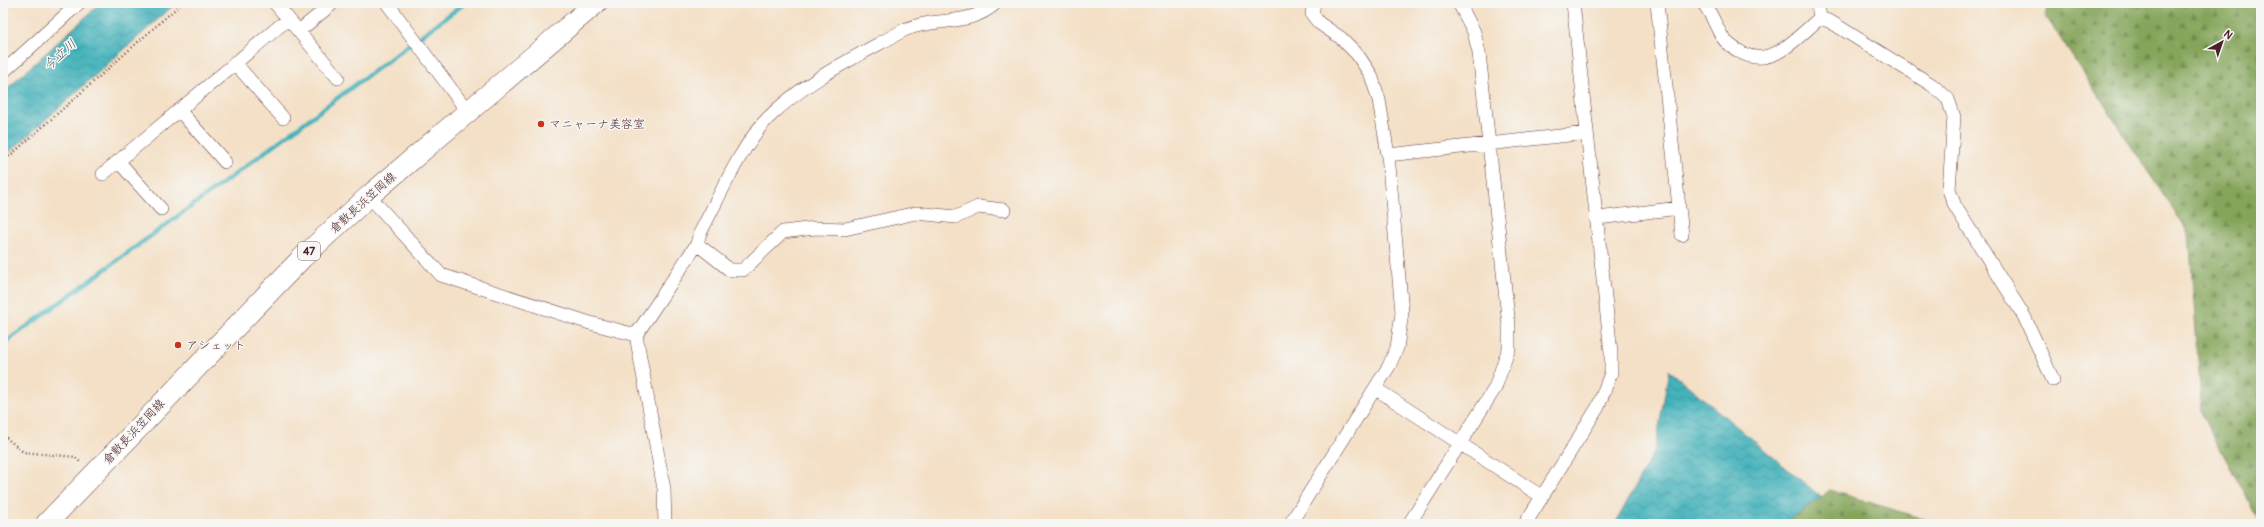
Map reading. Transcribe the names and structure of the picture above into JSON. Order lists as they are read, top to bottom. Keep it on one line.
{"streets":{"main road":["倉敷長浜笠岡線","47"]},"water":["今立川"],"places":["マニャーナ美容室","アシェット"],"north":"top right"}
